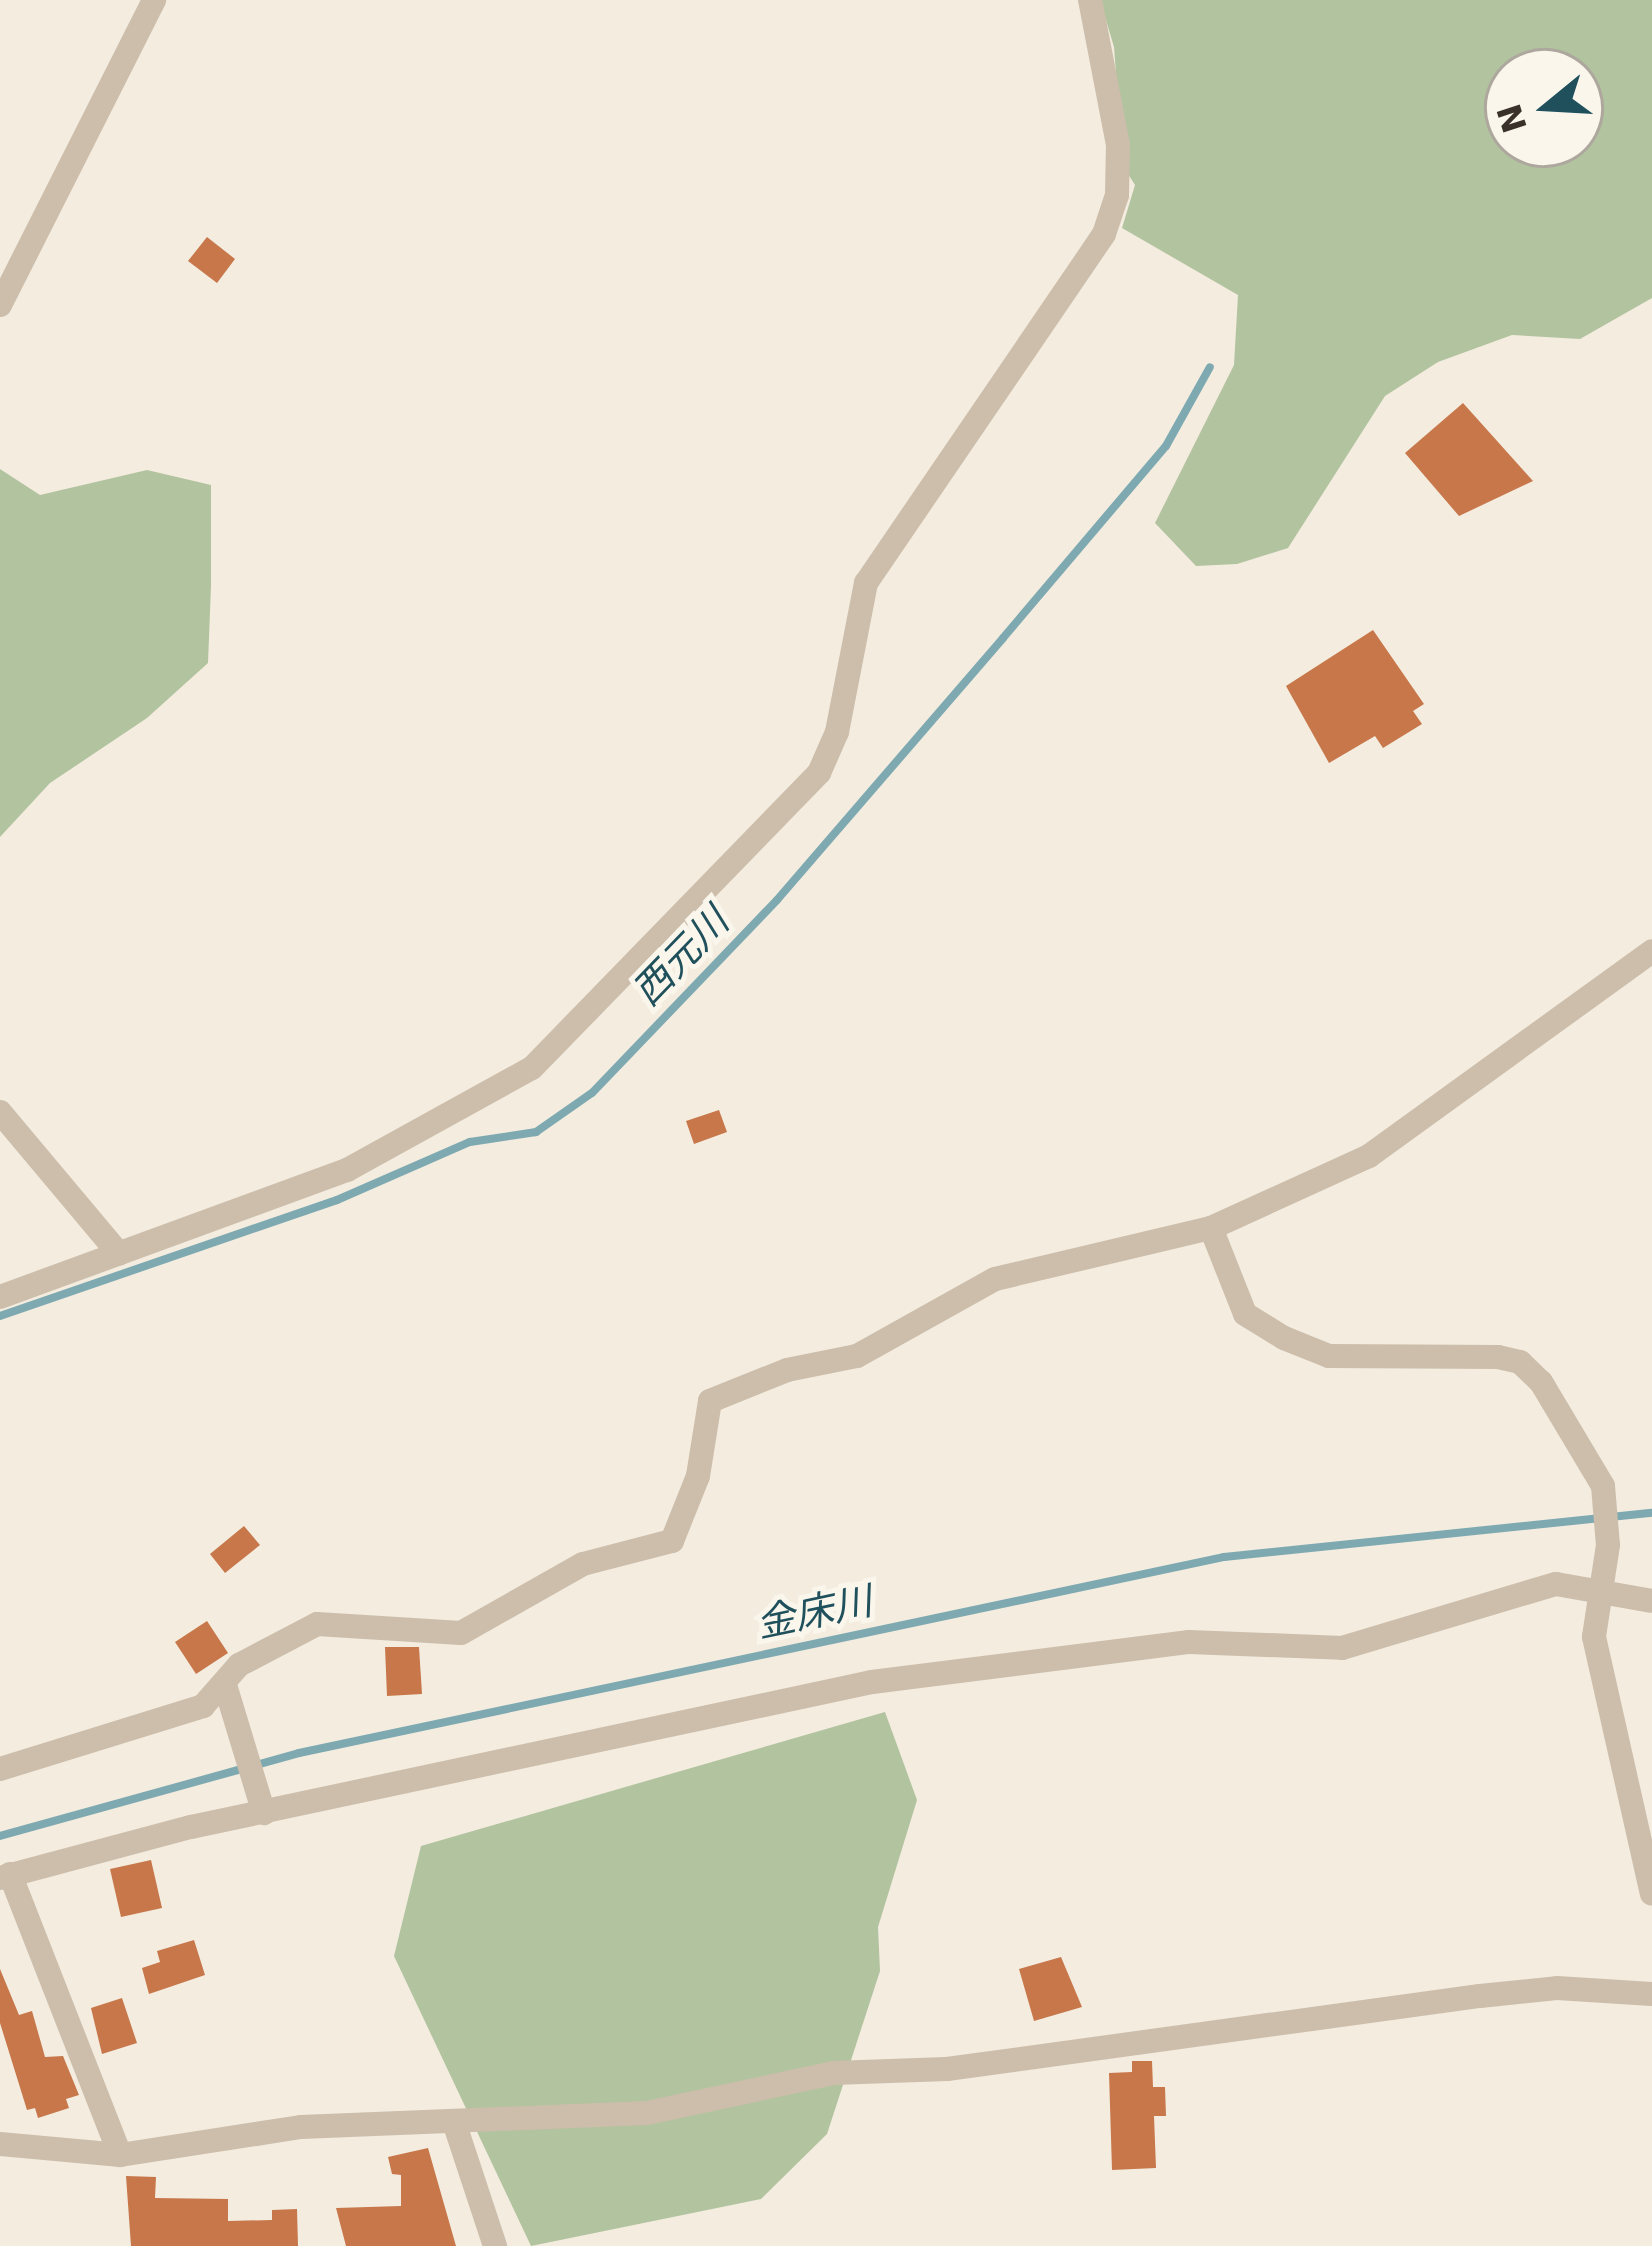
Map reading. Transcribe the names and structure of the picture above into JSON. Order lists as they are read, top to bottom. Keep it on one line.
{"water":["西元川","金床川"],"north":"left"}
